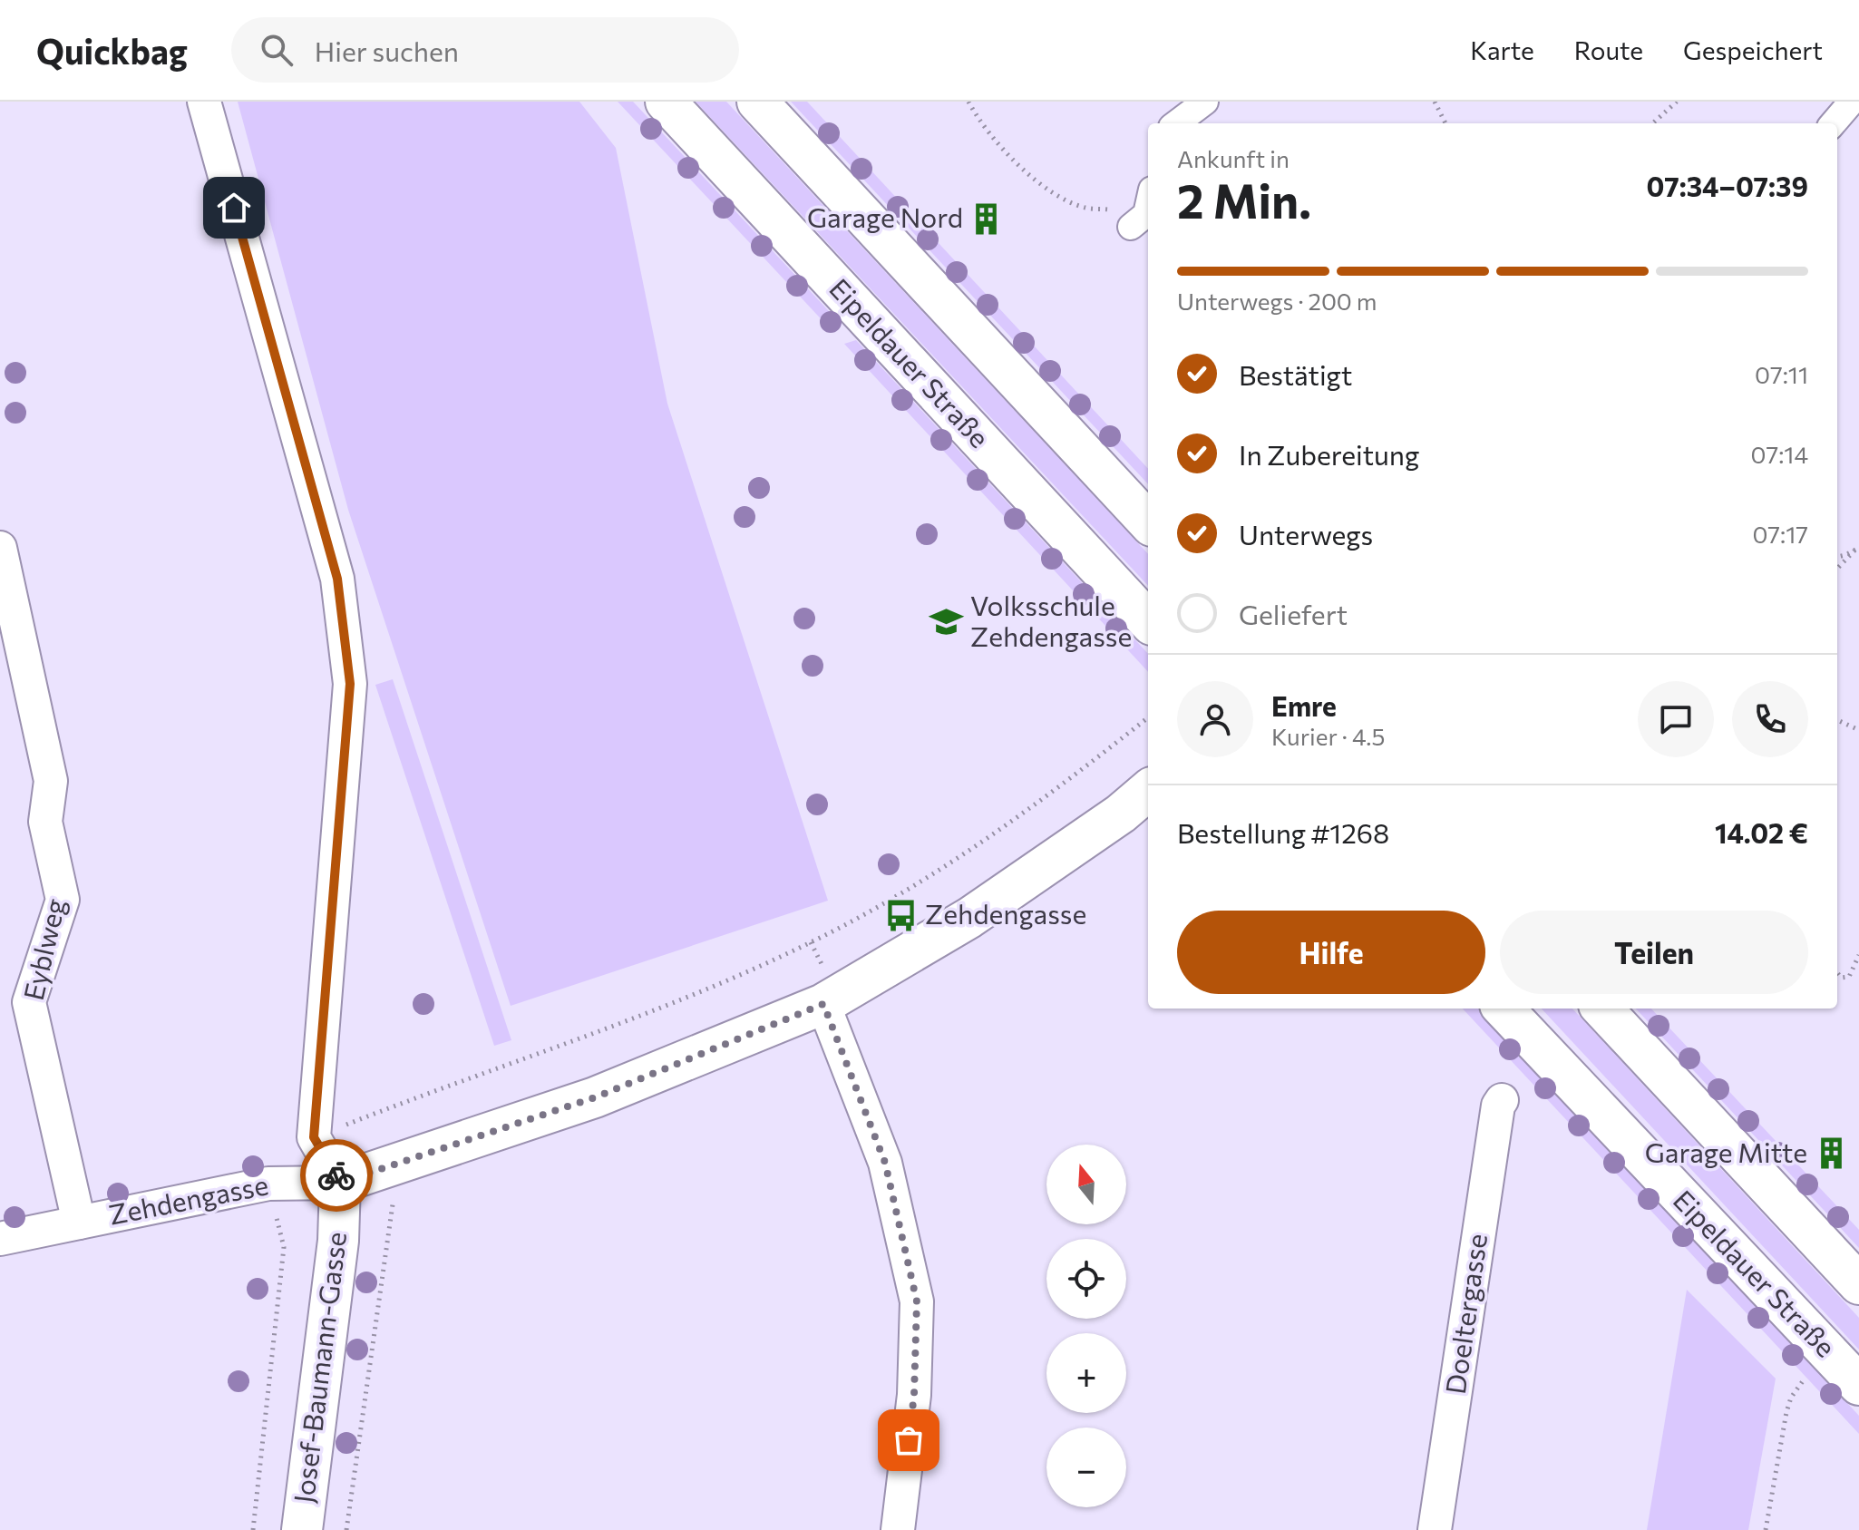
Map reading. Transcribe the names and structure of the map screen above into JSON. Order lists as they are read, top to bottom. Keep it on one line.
{"streets":{"main road":["Eipeldauer Straße","Zehdengasse","Josef-Baumann-Gasse"],"street":["Eyblweg","Doeltergasse"]},"crossings":[["Eyblweg","Zehdengasse"],["Zehdengasse","Josef-Baumann-Gasse"]],"places":{"building":["Garage Nord","Garage Mitte"],"school or university":["Volksschule Zehdengasse"],"bus stop":["Zehdengasse"]},"north":"top","page":{"header":"Quickbag","search":"Hier suchen","nav":["Karte","Route","Gespeichert"],"heading":["2 Min.","Ankunft in","07:34–07:39"],"panel":["Emre","Kurier · 4.5","Bestellung #1268","14.02 €"],"bar":"Unterwegs · 200 m","list":[["Bestätigt","07:11"],["In Zubereitung","07:14"],["Unterwegs","07:17"],"Geliefert"],"buttons":["Hilfe","Teilen"],"map_buttons":["+","−"]}}
